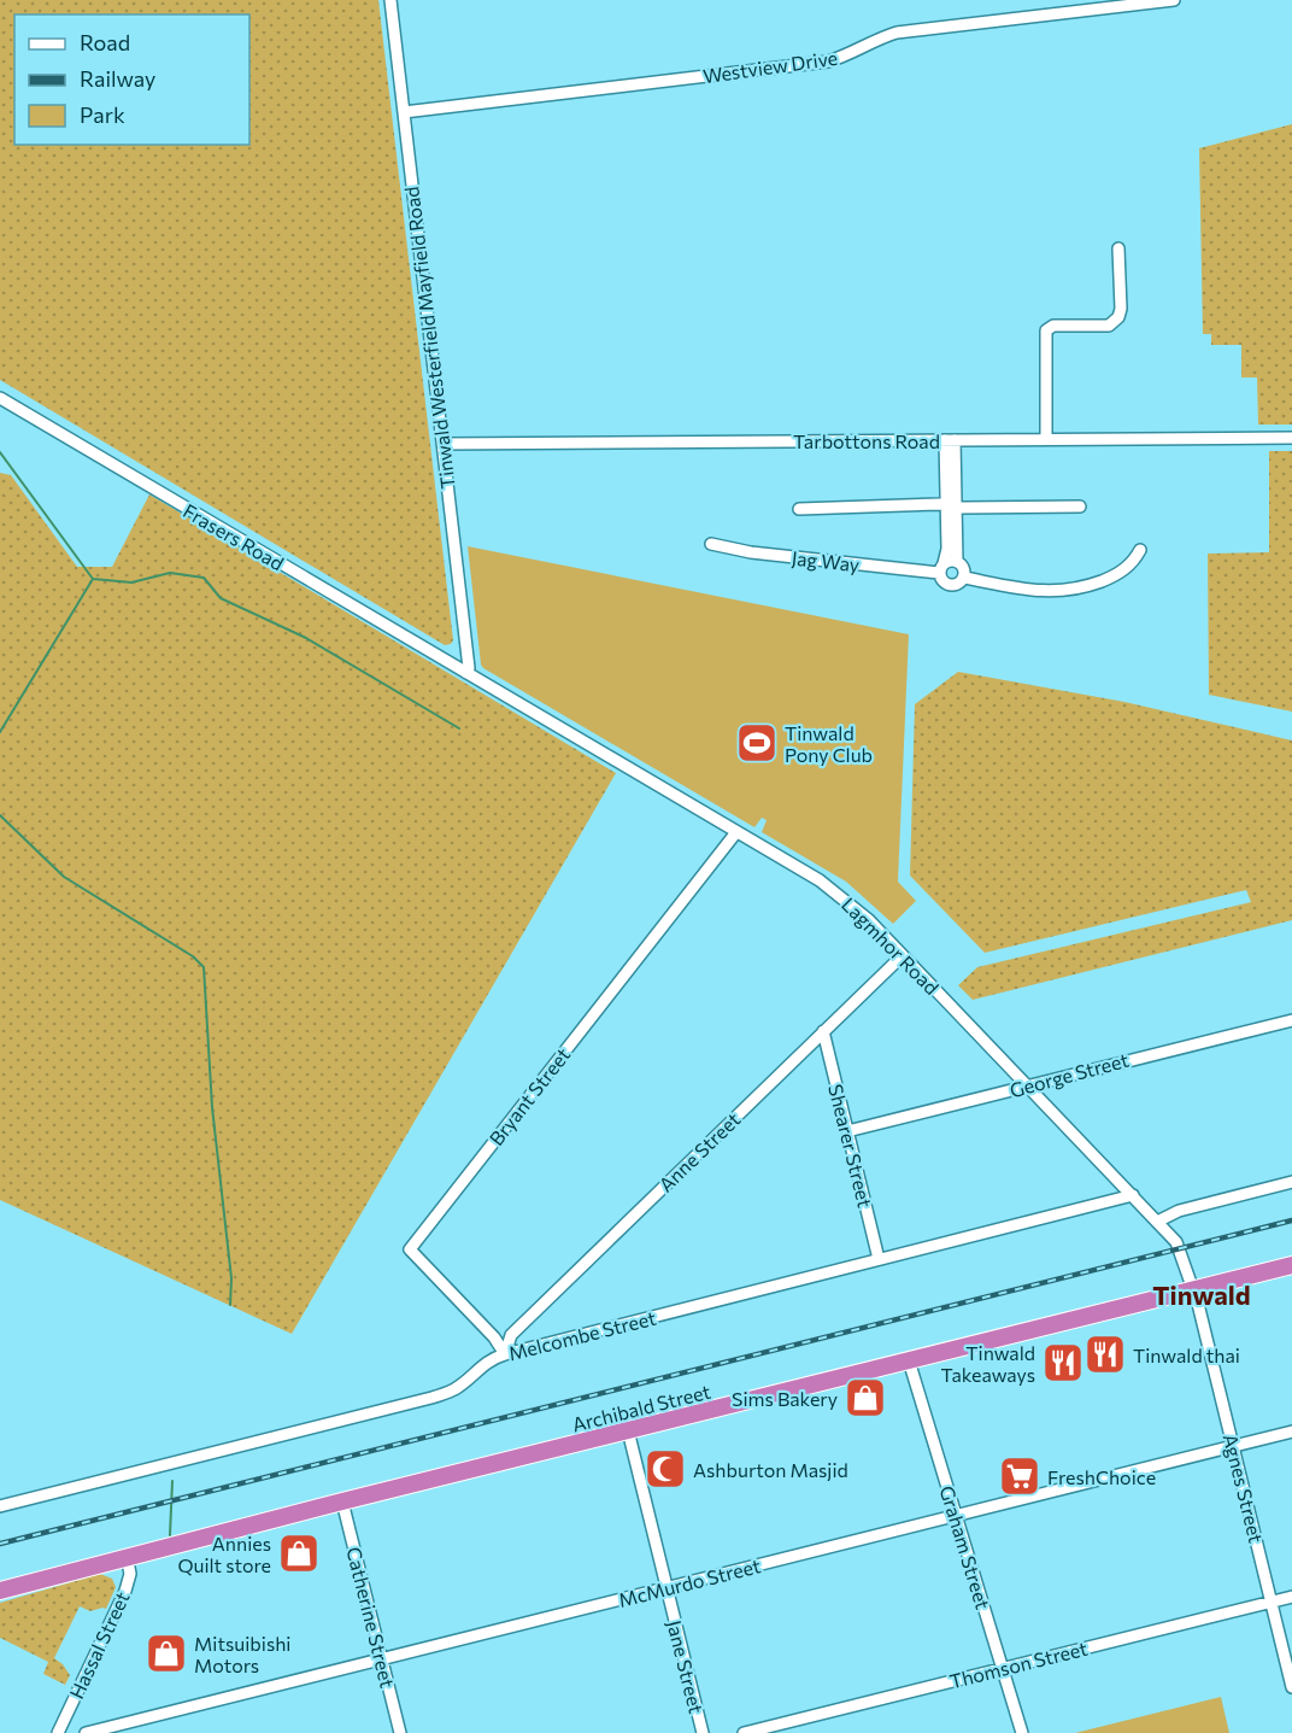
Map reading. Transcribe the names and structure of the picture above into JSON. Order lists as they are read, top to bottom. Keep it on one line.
{"streets":{"highway":["Archibald Street"],"street":["Westview Drive","Tinwald Westerfield Mayfield Road","Tarbottons Road","Frasers Road","Jag Way","Lagmhor Road","George Street","Bryant Street","Shearer Street","Anne Street","Melcombe Street","Agnes Street","Graham Street","McMurdo Street","Catherine Street","Hassal Street","Thomson Street","Jane Street"]},"crossings":[["Westview Drive","Tinwald Westerfield Mayfield Road"],["Tinwald Westerfield Mayfield Road","Tarbottons Road"],["Tinwald Westerfield Mayfield Road","Frasers Road"],["Tinwald Westerfield Mayfield Road","Lagmhor Road"],["Frasers Road","Lagmhor Road"],["Lagmhor Road","George Street"],["Lagmhor Road","Bryant Street"],["Lagmhor Road","Anne Street"],["Lagmhor Road","Melcombe Street"],["Lagmhor Road","Archibald Street"],["Lagmhor Road","Agnes Street"],["George Street","Shearer Street"],["Bryant Street","Anne Street"],["Bryant Street","Melcombe Street"],["Shearer Street","Anne Street"],["Shearer Street","Melcombe Street"],["Anne Street","Melcombe Street"],["Archibald Street","Agnes Street"],["Archibald Street","Graham Street"],["Archibald Street","Catherine Street"],["Archibald Street","Hassal Street"],["Archibald Street","Jane Street"],["Agnes Street","McMurdo Street"],["Agnes Street","Thomson Street"],["Graham Street","McMurdo Street"],["Graham Street","Thomson Street"],["McMurdo Street","Catherine Street"],["McMurdo Street","Jane Street"]],"districts":["Tinwald"],"places":{"sports":["Tinwald Pony Club"],"restaurant":["Tinwald thai","Tinwald Takeaways"],"shop":["Sims Bakery","Annies Quilt store","Mitsuibishi Motors"],"mosque":["Ashburton Masjid"],"supermarket":["FreshChoice"]},"legend":["Road","Railway","Park"]}
